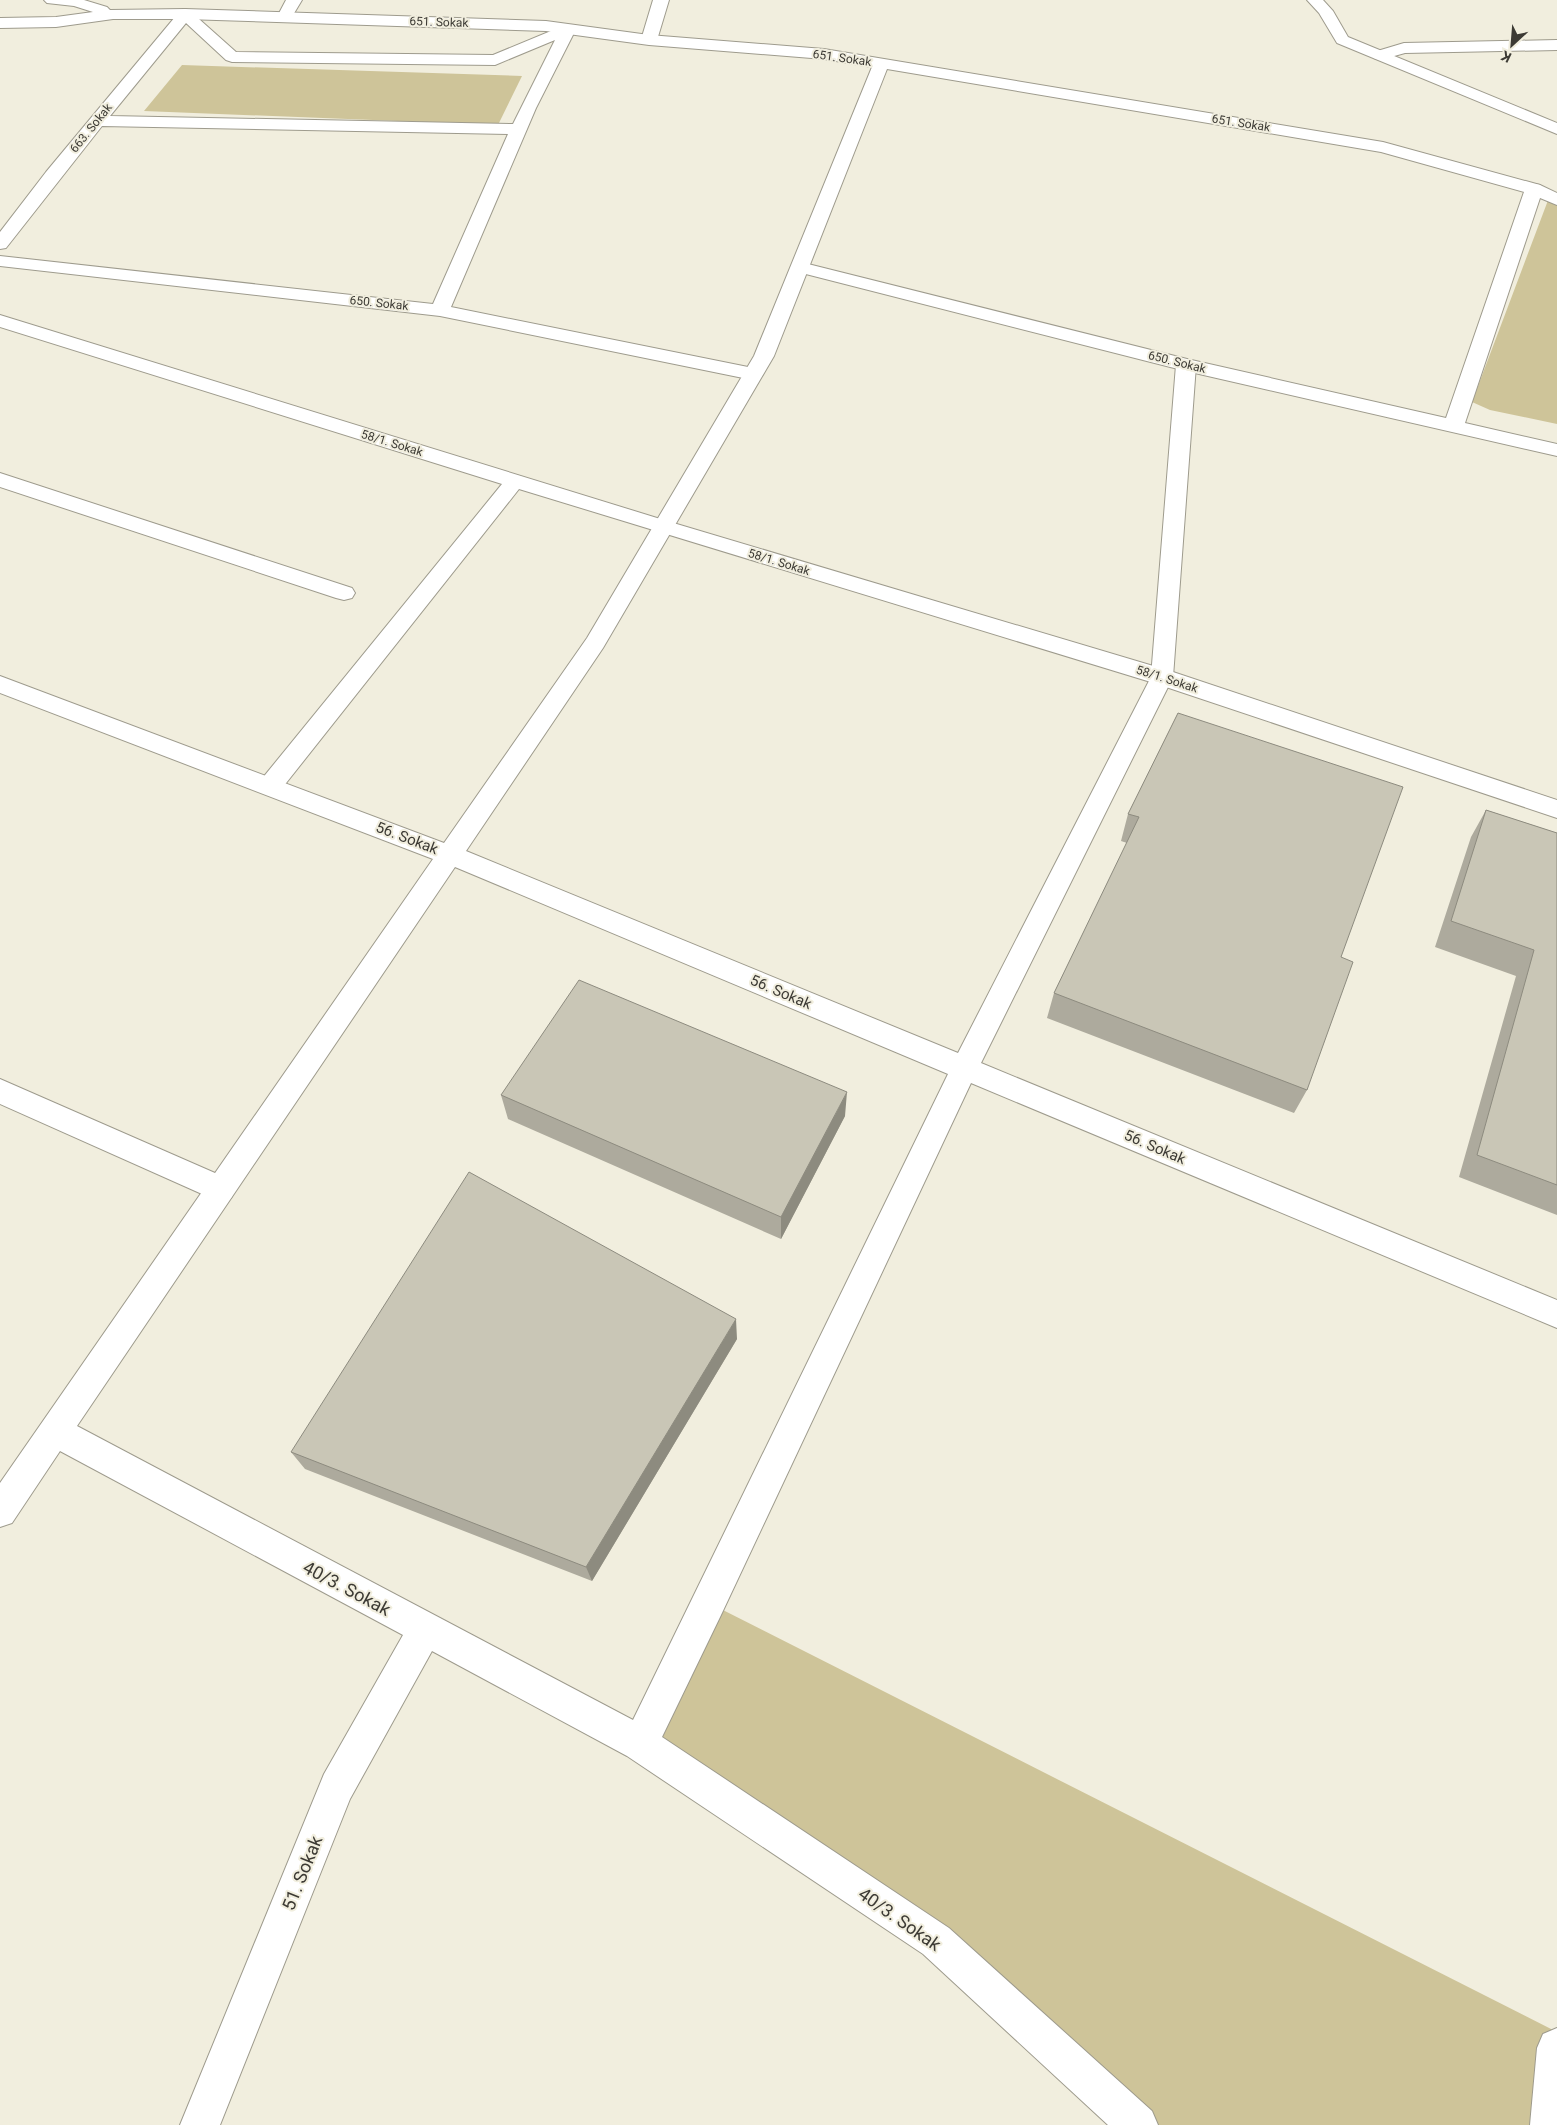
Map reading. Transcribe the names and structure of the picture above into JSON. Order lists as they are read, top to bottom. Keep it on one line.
{"streets":{"street":["651. Sokak","663. Sokak","650. Sokak","58/1. Sokak","56. Sokak","40/3. Sokak","51. Sokak"]},"crossings":[["651. Sokak","663. Sokak"],["40/3. Sokak","51. Sokak"]],"north":"bottom left"}
